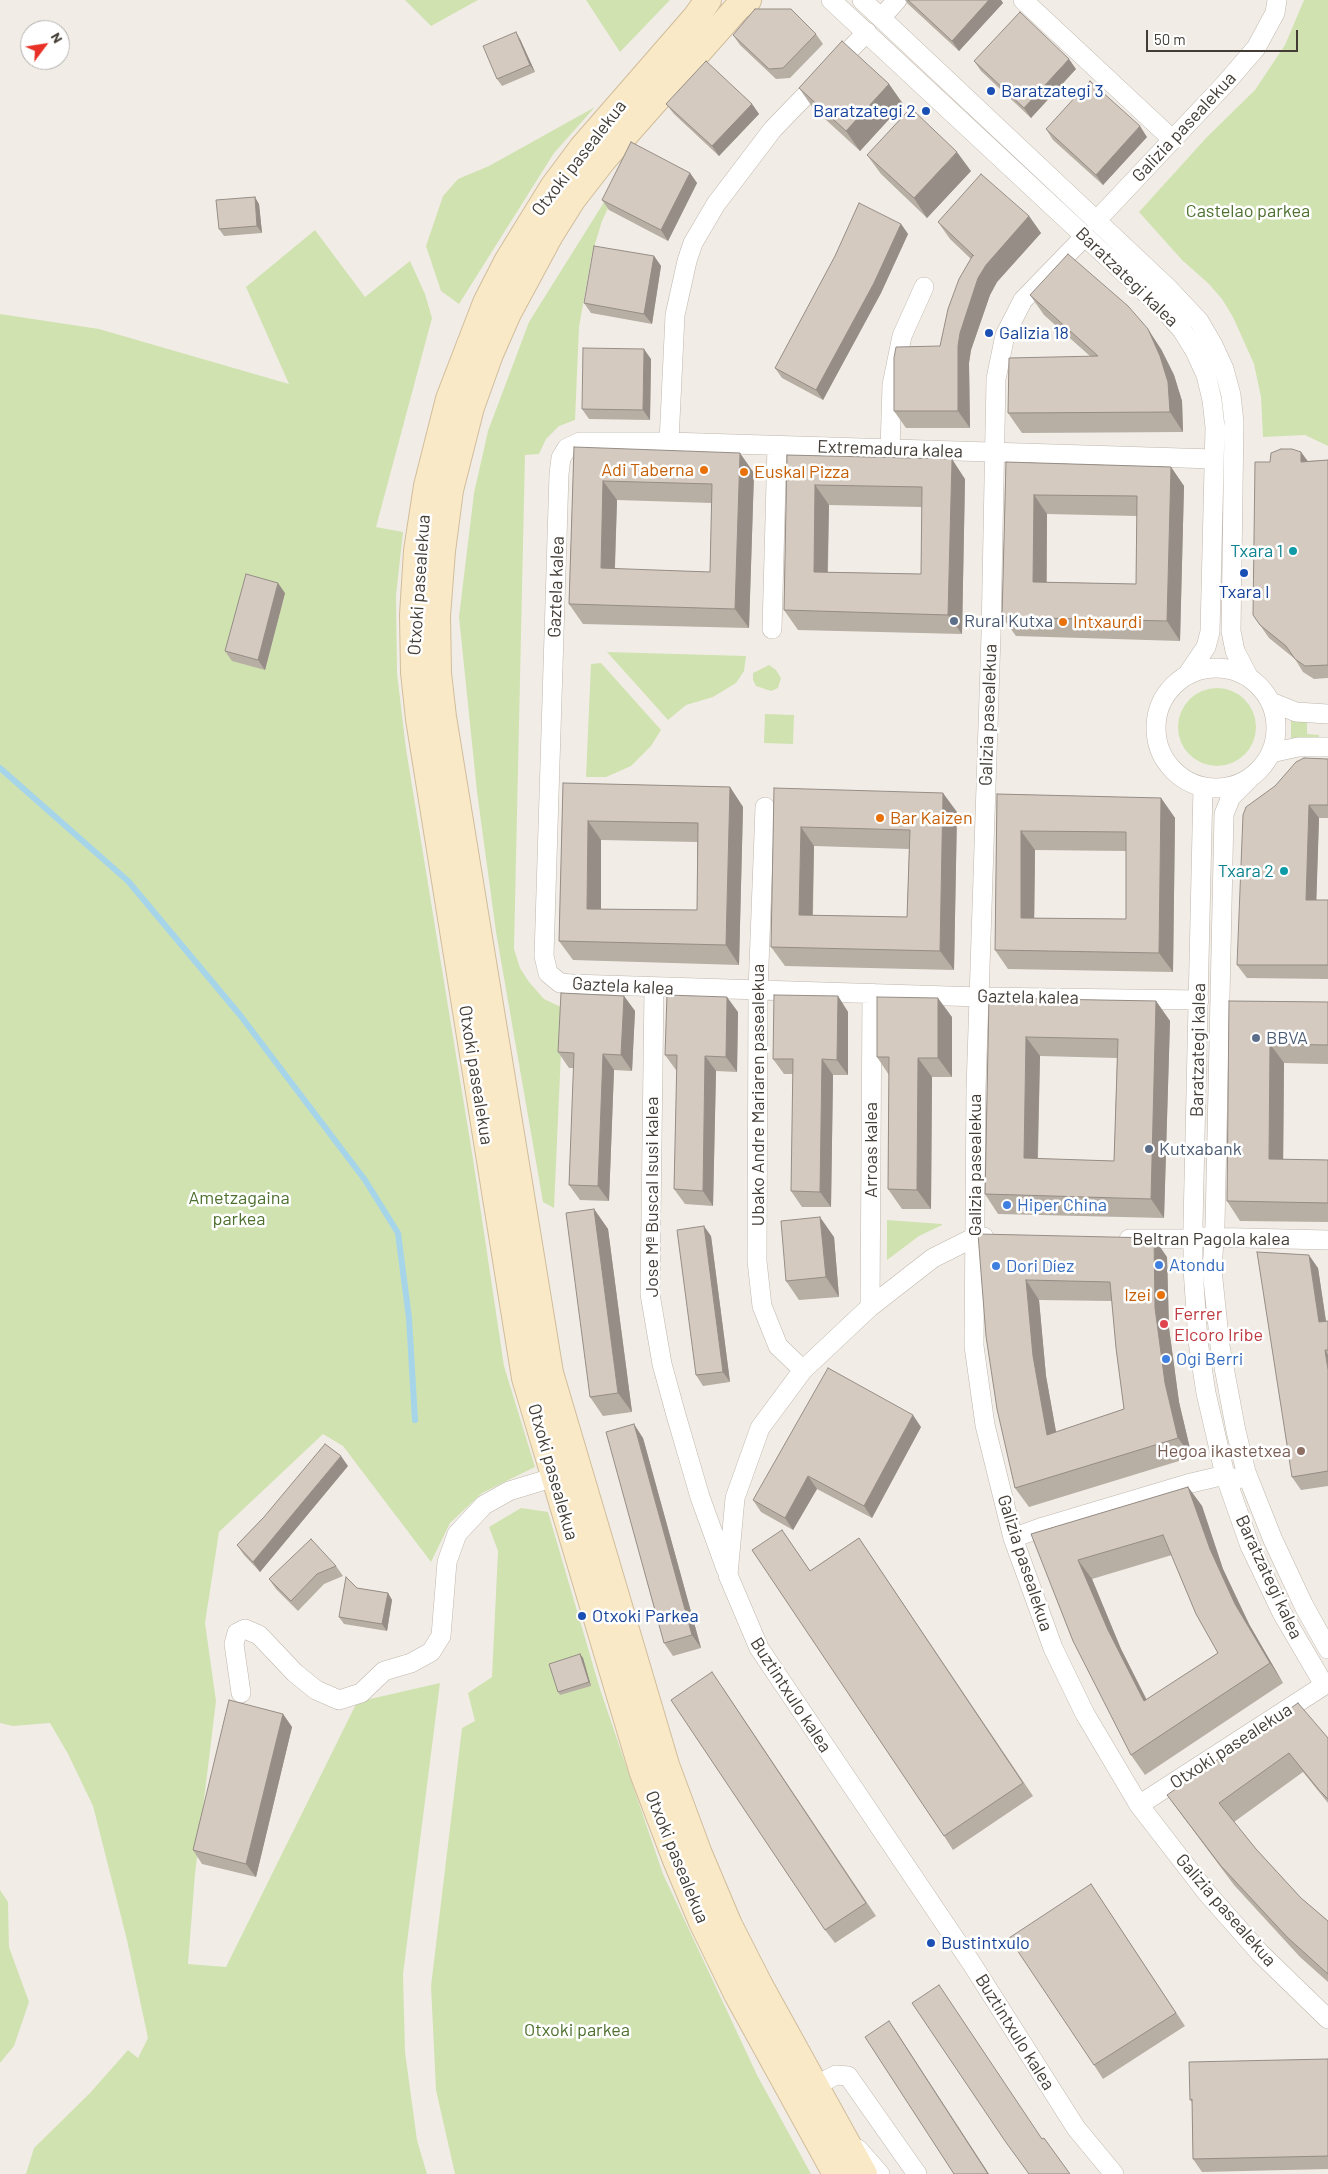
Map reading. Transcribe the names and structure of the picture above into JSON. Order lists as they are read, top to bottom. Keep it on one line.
{"streets":{"main road":["Otxoki pasealekua"],"street":["Galizia pasealekua","Baratzategi kalea","Extremadura kalea","Gaztela kalea","Ubako Andre Mariaren pasealekua","Arroas kalea","Jose Mª Buscal Isusi kalea","Beltran Pagola kalea","Buztintxulo kalea"]},"crossings":[["Galizia pasealekua","Otxoki pasealekua"],["Galizia pasealekua","Baratzategi kalea"],["Galizia pasealekua","Extremadura kalea"],["Galizia pasealekua","Gaztela kalea"],["Galizia pasealekua","Buztintxulo kalea"],["Otxoki pasealekua","Baratzategi kalea"],["Baratzategi kalea","Extremadura kalea"],["Baratzategi kalea","Gaztela kalea"],["Baratzategi kalea","Beltran Pagola kalea"],["Extremadura kalea","Gaztela kalea"],["Gaztela kalea","Ubako Andre Mariaren pasealekua"],["Gaztela kalea","Arroas kalea"],["Gaztela kalea","Jose Mª Buscal Isusi kalea"],["Ubako Andre Mariaren pasealekua","Buztintxulo kalea"],["Arroas kalea","Buztintxulo kalea"],["Jose Mª Buscal Isusi kalea","Buztintxulo kalea"]],"parks":["Castelao parkea","Ametzagaina parkea","Otxoki parkea"],"places":["Baratzategi 3","Baratzategi 2","Galizia 18","Adi Taberna","Euskal Pizza","Txara 1","Txara I","Rural Kutxa","Intxaurdi","Bar Kaizen","Txara 2","BBVA","Kutxabank","Hiper China","Atondu","Dori Díez","Izei","Ferrer Elcoro Iribe","Ogi Berri","Hegoa ikastetxea","Otxoki Parkea","Bustintxulo"],"scale_bar":"50 m","north":"top right"}
